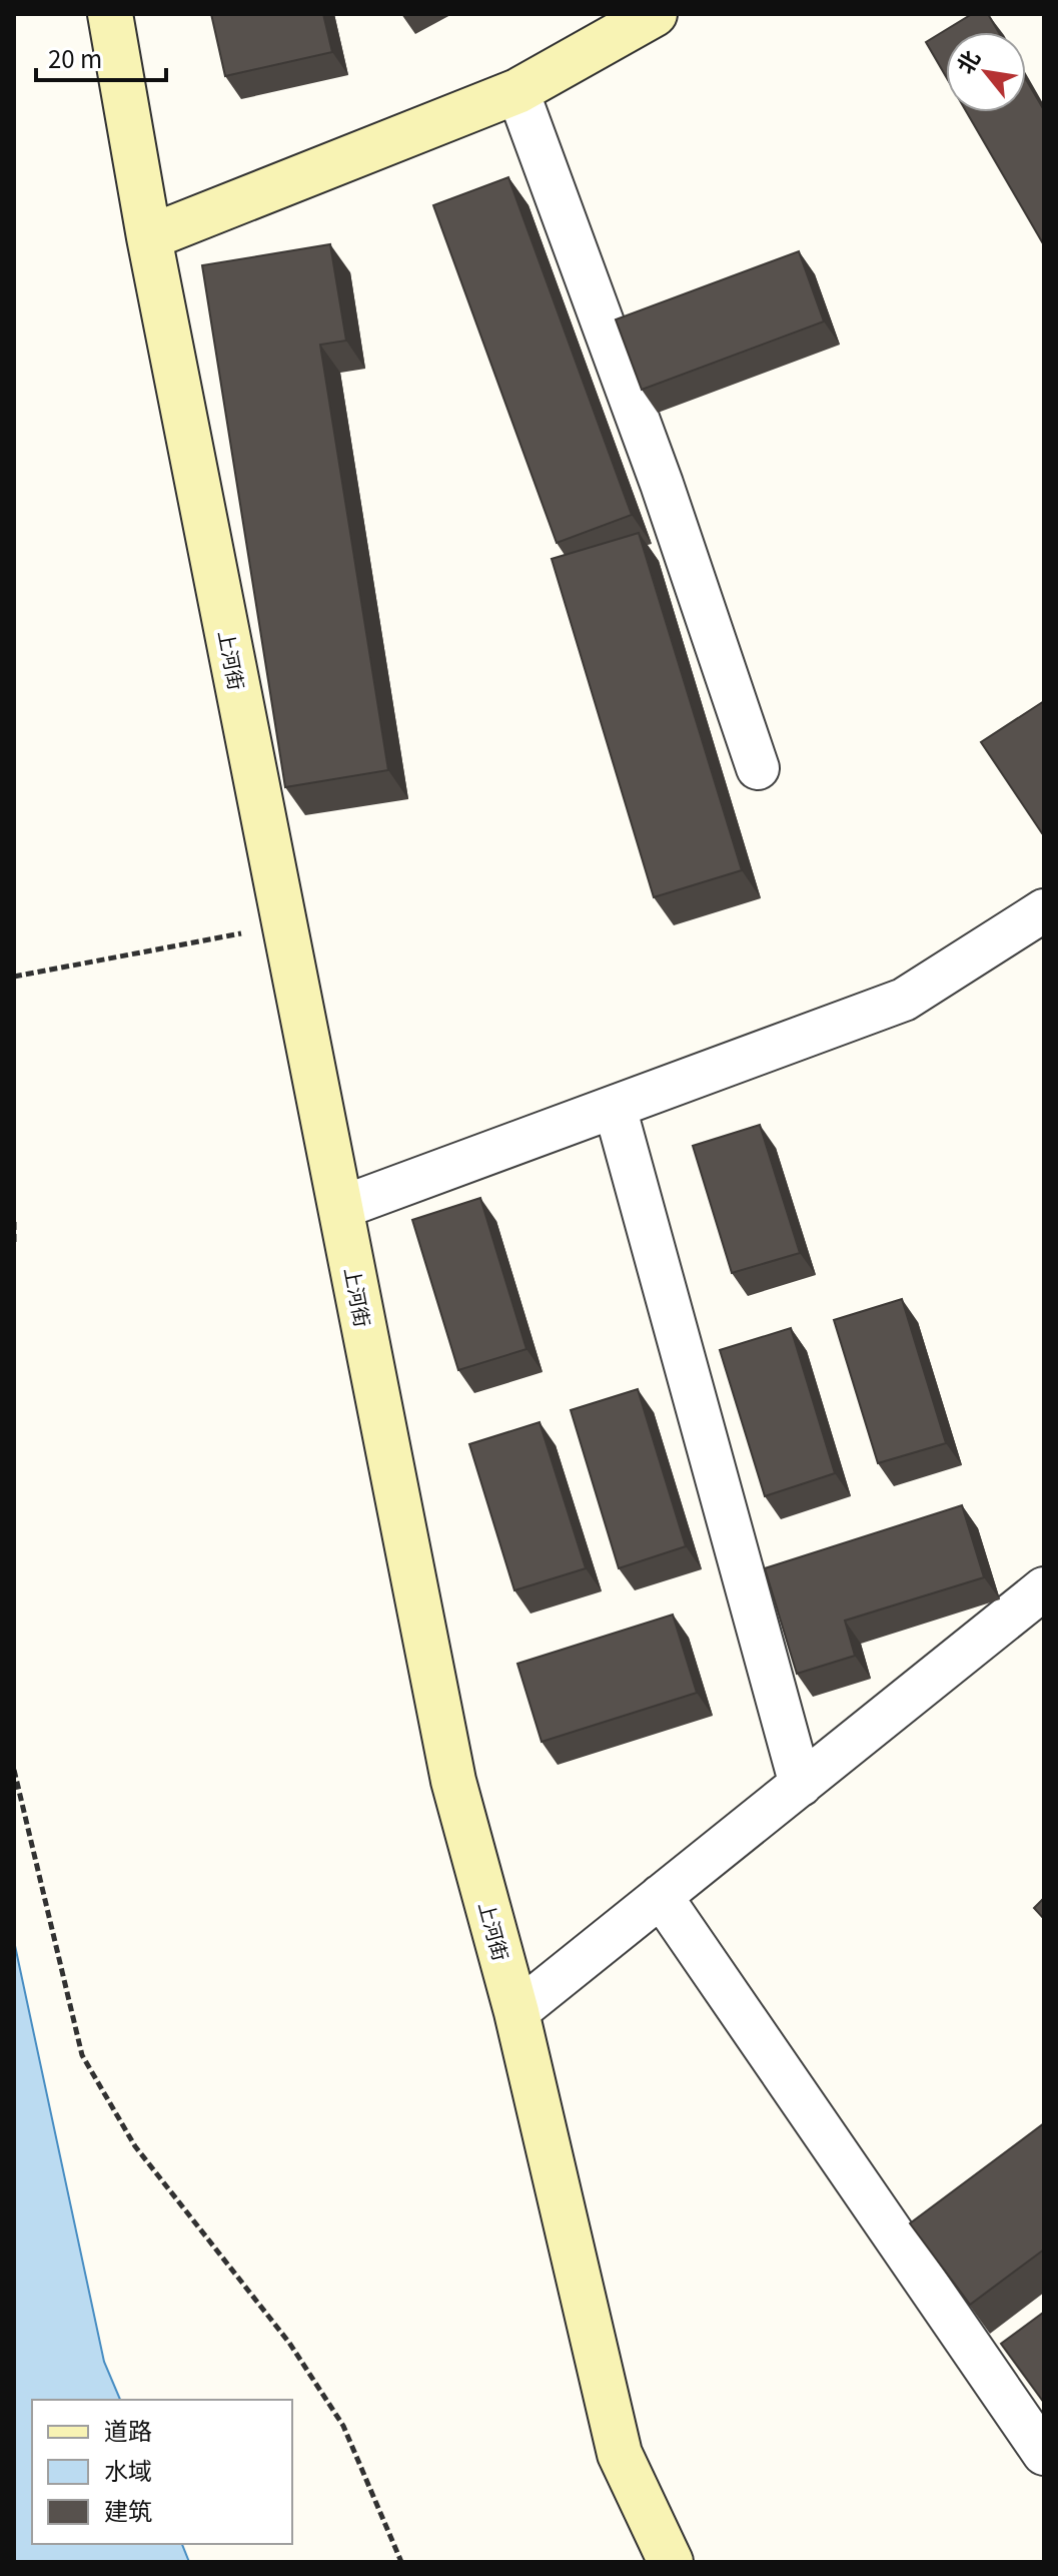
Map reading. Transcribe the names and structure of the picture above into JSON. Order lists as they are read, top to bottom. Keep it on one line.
{"streets":{"street":["上河街"]},"legend":["道路","水域","建筑"],"scale_bar":"20 m","north":"top left"}
